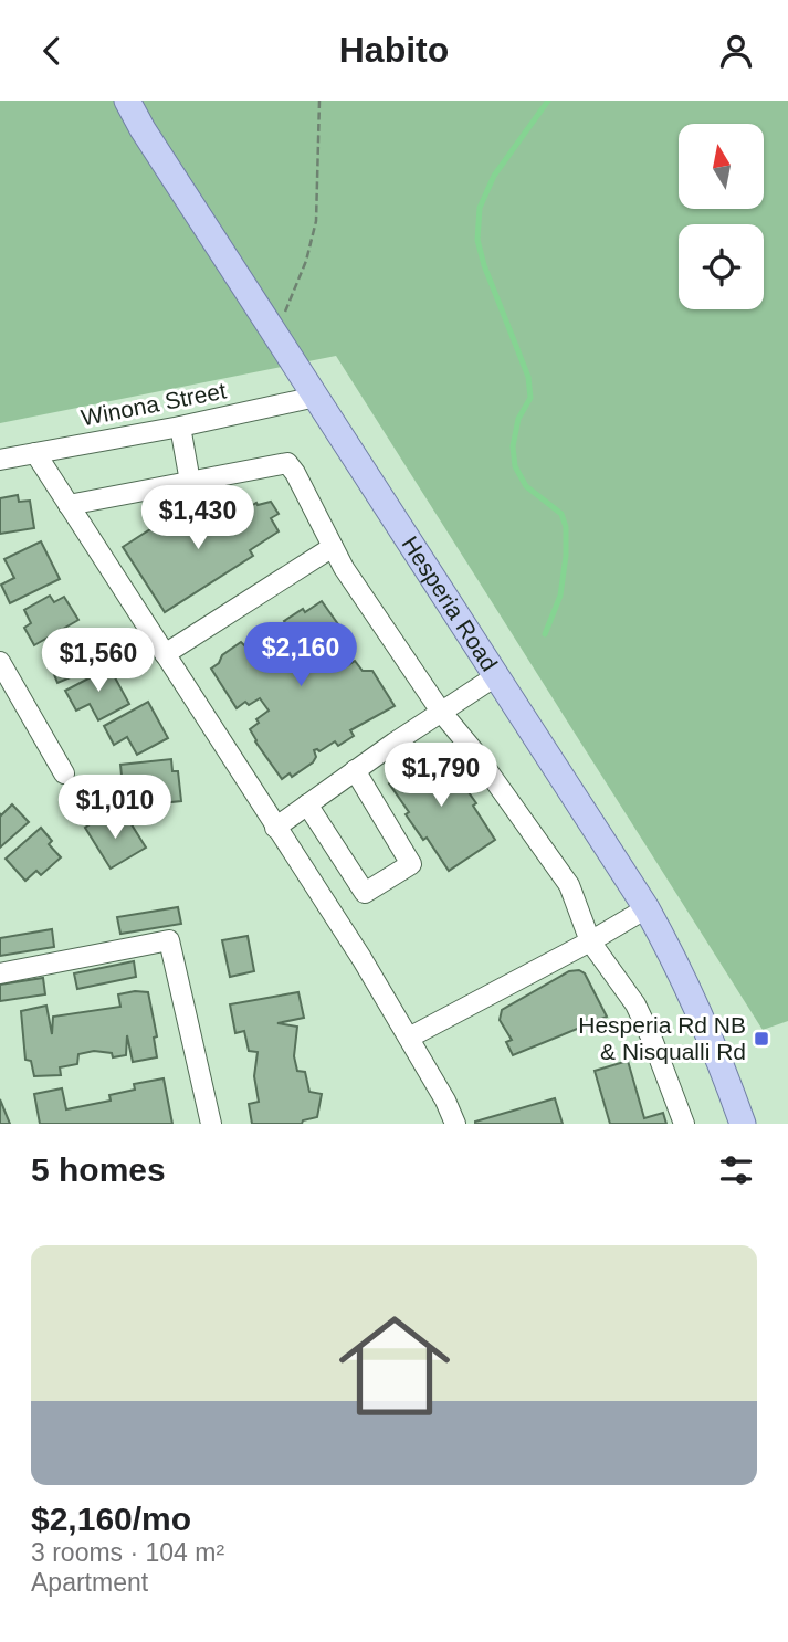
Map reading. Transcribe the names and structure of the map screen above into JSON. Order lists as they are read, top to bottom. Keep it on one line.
{"streets":{"main road":["Hesperia Road"],"street":["Winona Street"]},"crossings":[["Winona Street","Hesperia Road"]],"places":{"transit":["Hesperia Rd NB & Nisqualli Rd"]},"north":"top","page":{"header":"Habito","price":["$1,430","$2,160","$1,560","$1,790","$1,010"],"heading":"5 homes","list":[{"name":"$2,160/mo","note":"3 rooms · 104 m² · Apartment"}]}}
